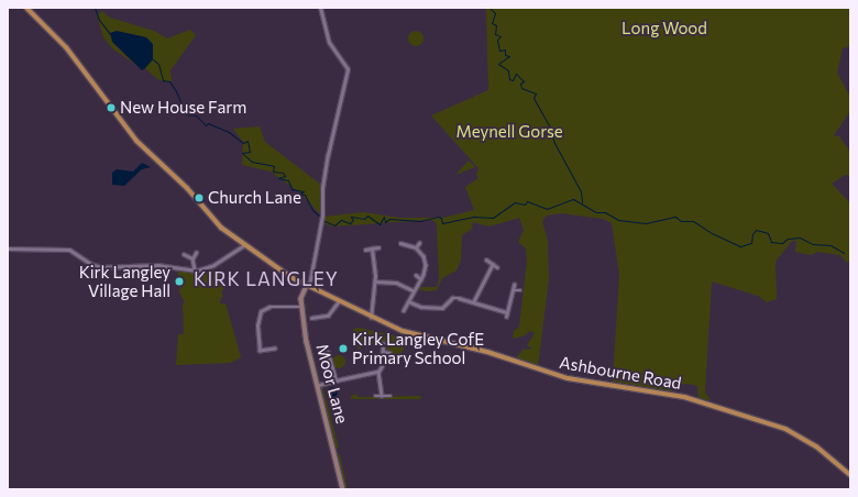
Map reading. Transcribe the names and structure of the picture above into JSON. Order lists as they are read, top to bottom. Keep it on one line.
{"streets":{"highway":["Ashbourne Road"],"main road":["Moor Lane"]},"crossings":[["Ashbourne Road","Moor Lane"]],"districts":["KIRK LANGLEY"],"parks":["Long Wood","Meynell Gorse"],"places":["New House Farm","Church Lane","Kirk Langley Village Hall","Kirk Langley CofE Primary School"]}
